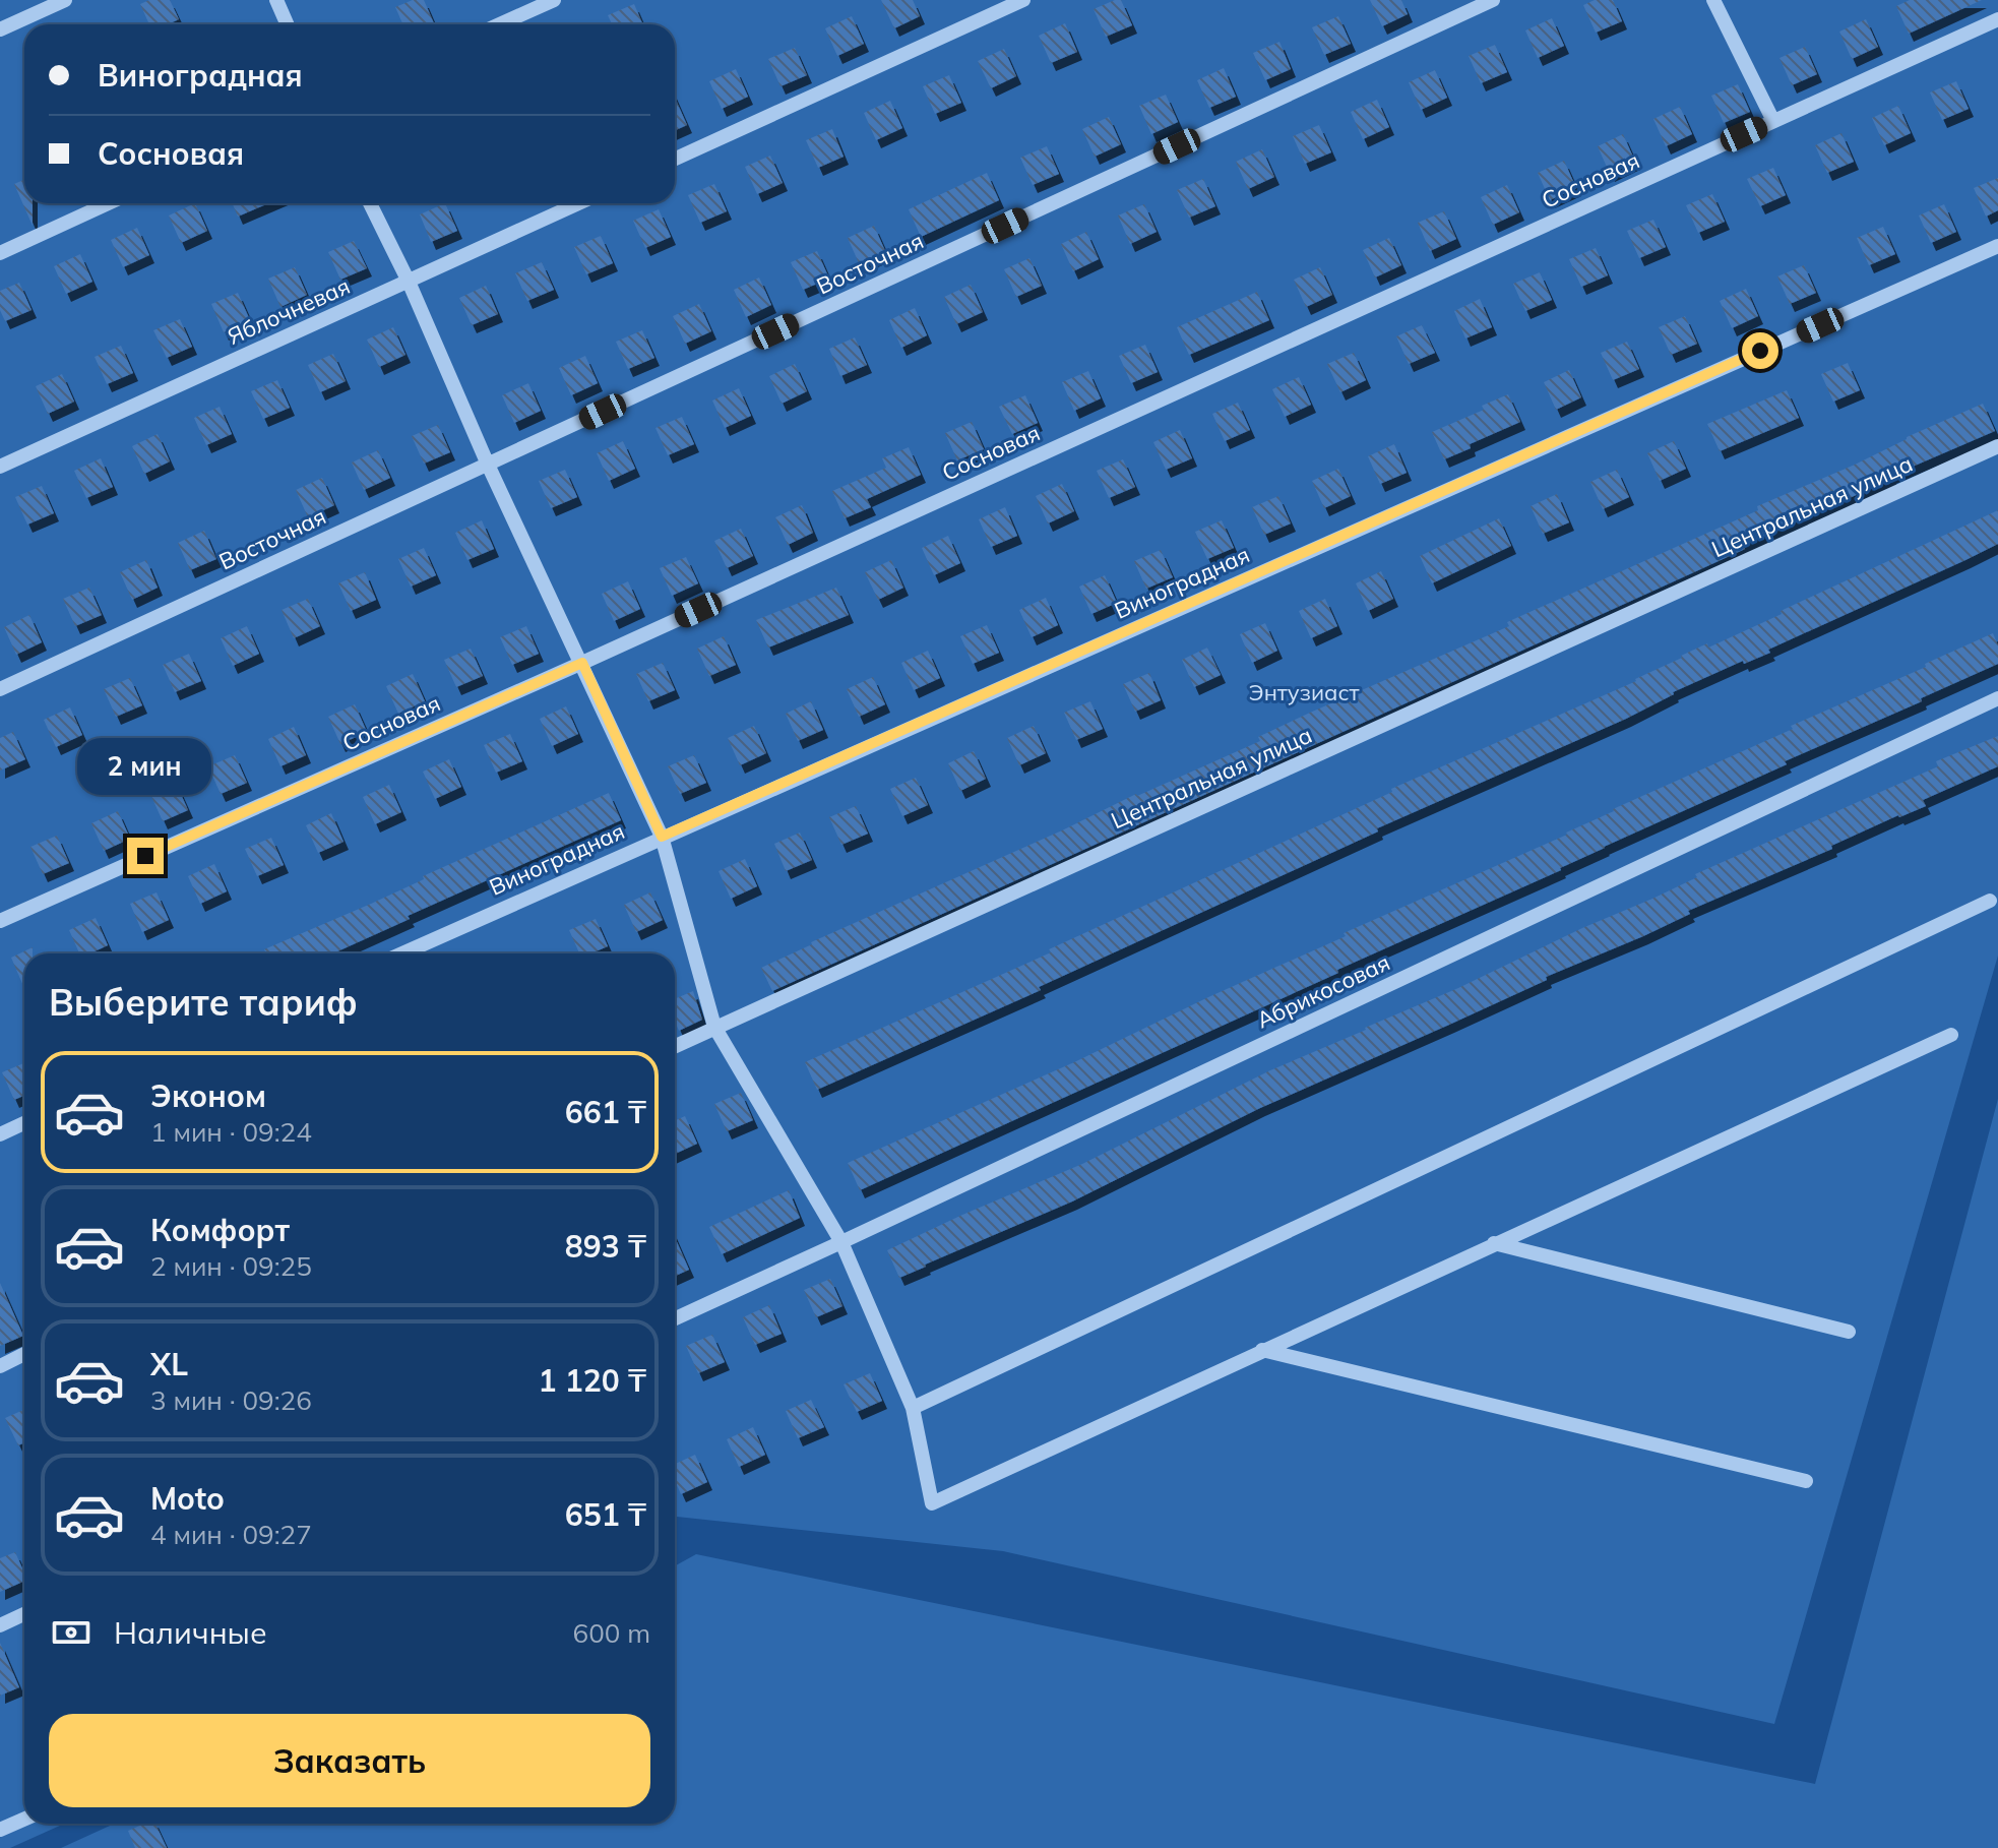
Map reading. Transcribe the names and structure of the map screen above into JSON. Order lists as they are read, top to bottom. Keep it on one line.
{"streets":{"street":["Сосновая","Восточная","Яблочневая","Центральная улица","Виноградная","Абрикосовая"]},"parks":["Энтузиаст"],"page":{"banner":["Виноградная","Сосновая"],"bubble":"2 мин","heading":"Выберите тариф","list":[{"name":"Эконом","note":"1 мин · 09:24","value":"661 ₸"},{"name":"Комфорт","note":"2 мин · 09:25","value":"893 ₸"},{"name":"XL","note":"3 мин · 09:26","value":"1 120 ₸"},{"name":"Moto","note":"4 мин · 09:27","value":"651 ₸"}],"pay":["Наличные","600 m"],"buttons":"Заказать"}}
